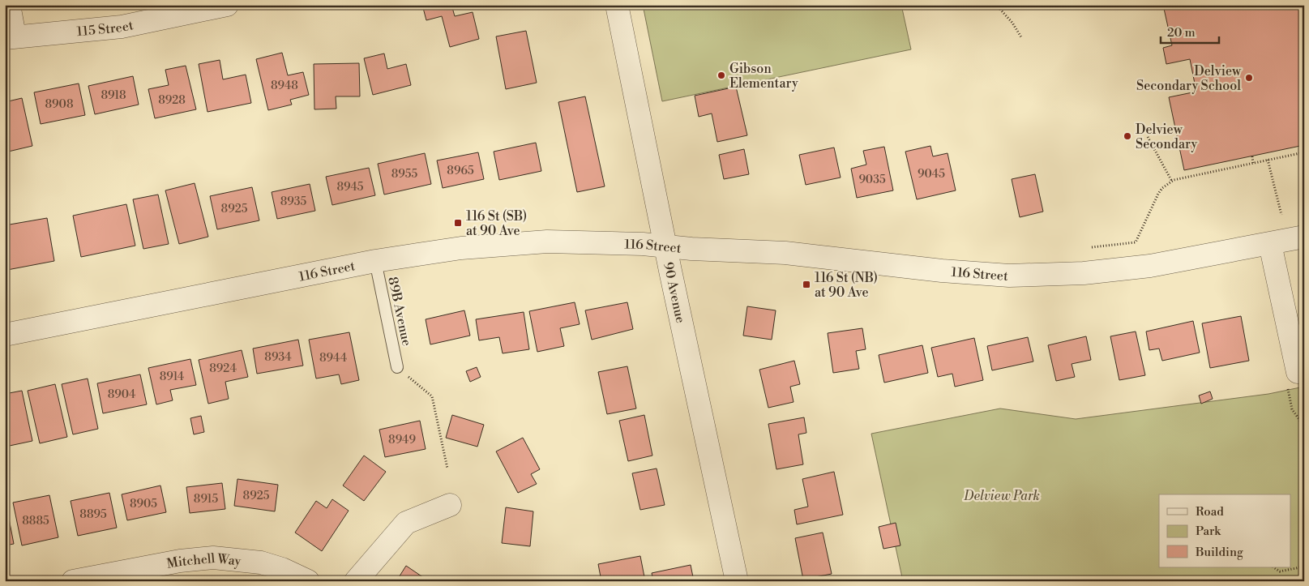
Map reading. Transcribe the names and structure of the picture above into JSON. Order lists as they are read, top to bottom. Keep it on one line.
{"streets":{"street":["115 Street","116 Street","90 Avenue","Mitchell Way"],"lane":["89B Avenue"]},"crossings":[["116 Street","90 Avenue"],["116 Street","89B Avenue"]],"parks":["Delview Park"],"places":{"other":["Gibson Elementary","Delview Secondary School","Delview Secondary"],"transit":["116 St (SB) at 90 Ave","116 St (NB) at 90 Ave"]},"house_numbers":["8948","8918","8928","8908","8965","8955","9045","9035","8945","8935","8925","8934","8944","8924","8914","8904","8949","8925","8915","8905","8895","8885"],"legend":["Road","Park","Building"],"scale_bar":"20 m"}
